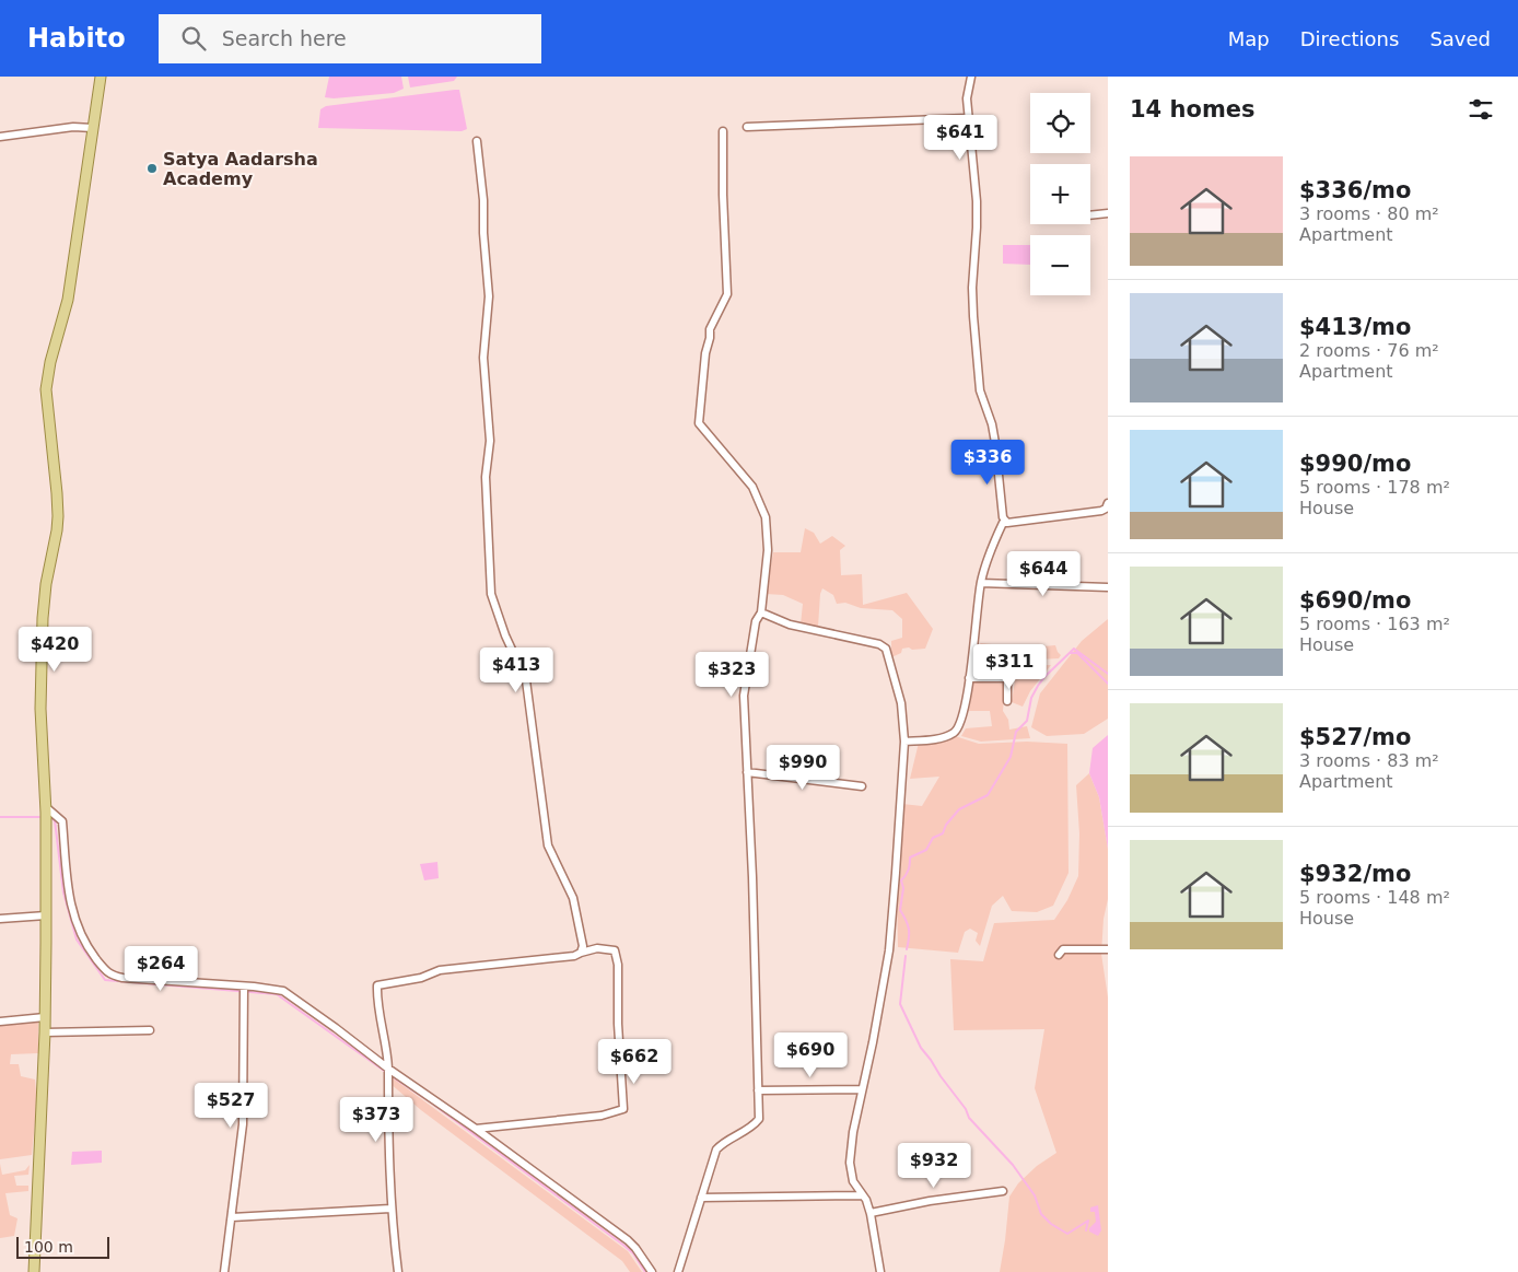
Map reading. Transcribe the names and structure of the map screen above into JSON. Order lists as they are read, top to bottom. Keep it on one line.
{"places":["Satya Aadarsha Academy"],"scale_bar":"100 m","page":{"header":"Habito","search":"Search here","nav":["Map","Directions","Saved"],"heading":"14 homes","map_buttons":["+","−"],"price":["$641","$336","$644","$420","$311","$413","$323","$990","$264","$690","$662","$527","$373","$932"],"list":[{"name":"$336/mo","note":"3 rooms · 80 m² · Apartment"},{"name":"$413/mo","note":"2 rooms · 76 m² · Apartment"},{"name":"$990/mo","note":"5 rooms · 178 m² · House"},{"name":"$690/mo","note":"5 rooms · 163 m² · House"},{"name":"$527/mo","note":"3 rooms · 83 m² · Apartment"},{"name":"$932/mo","note":"5 rooms · 148 m² · House"}],"scale":"100 m"}}
